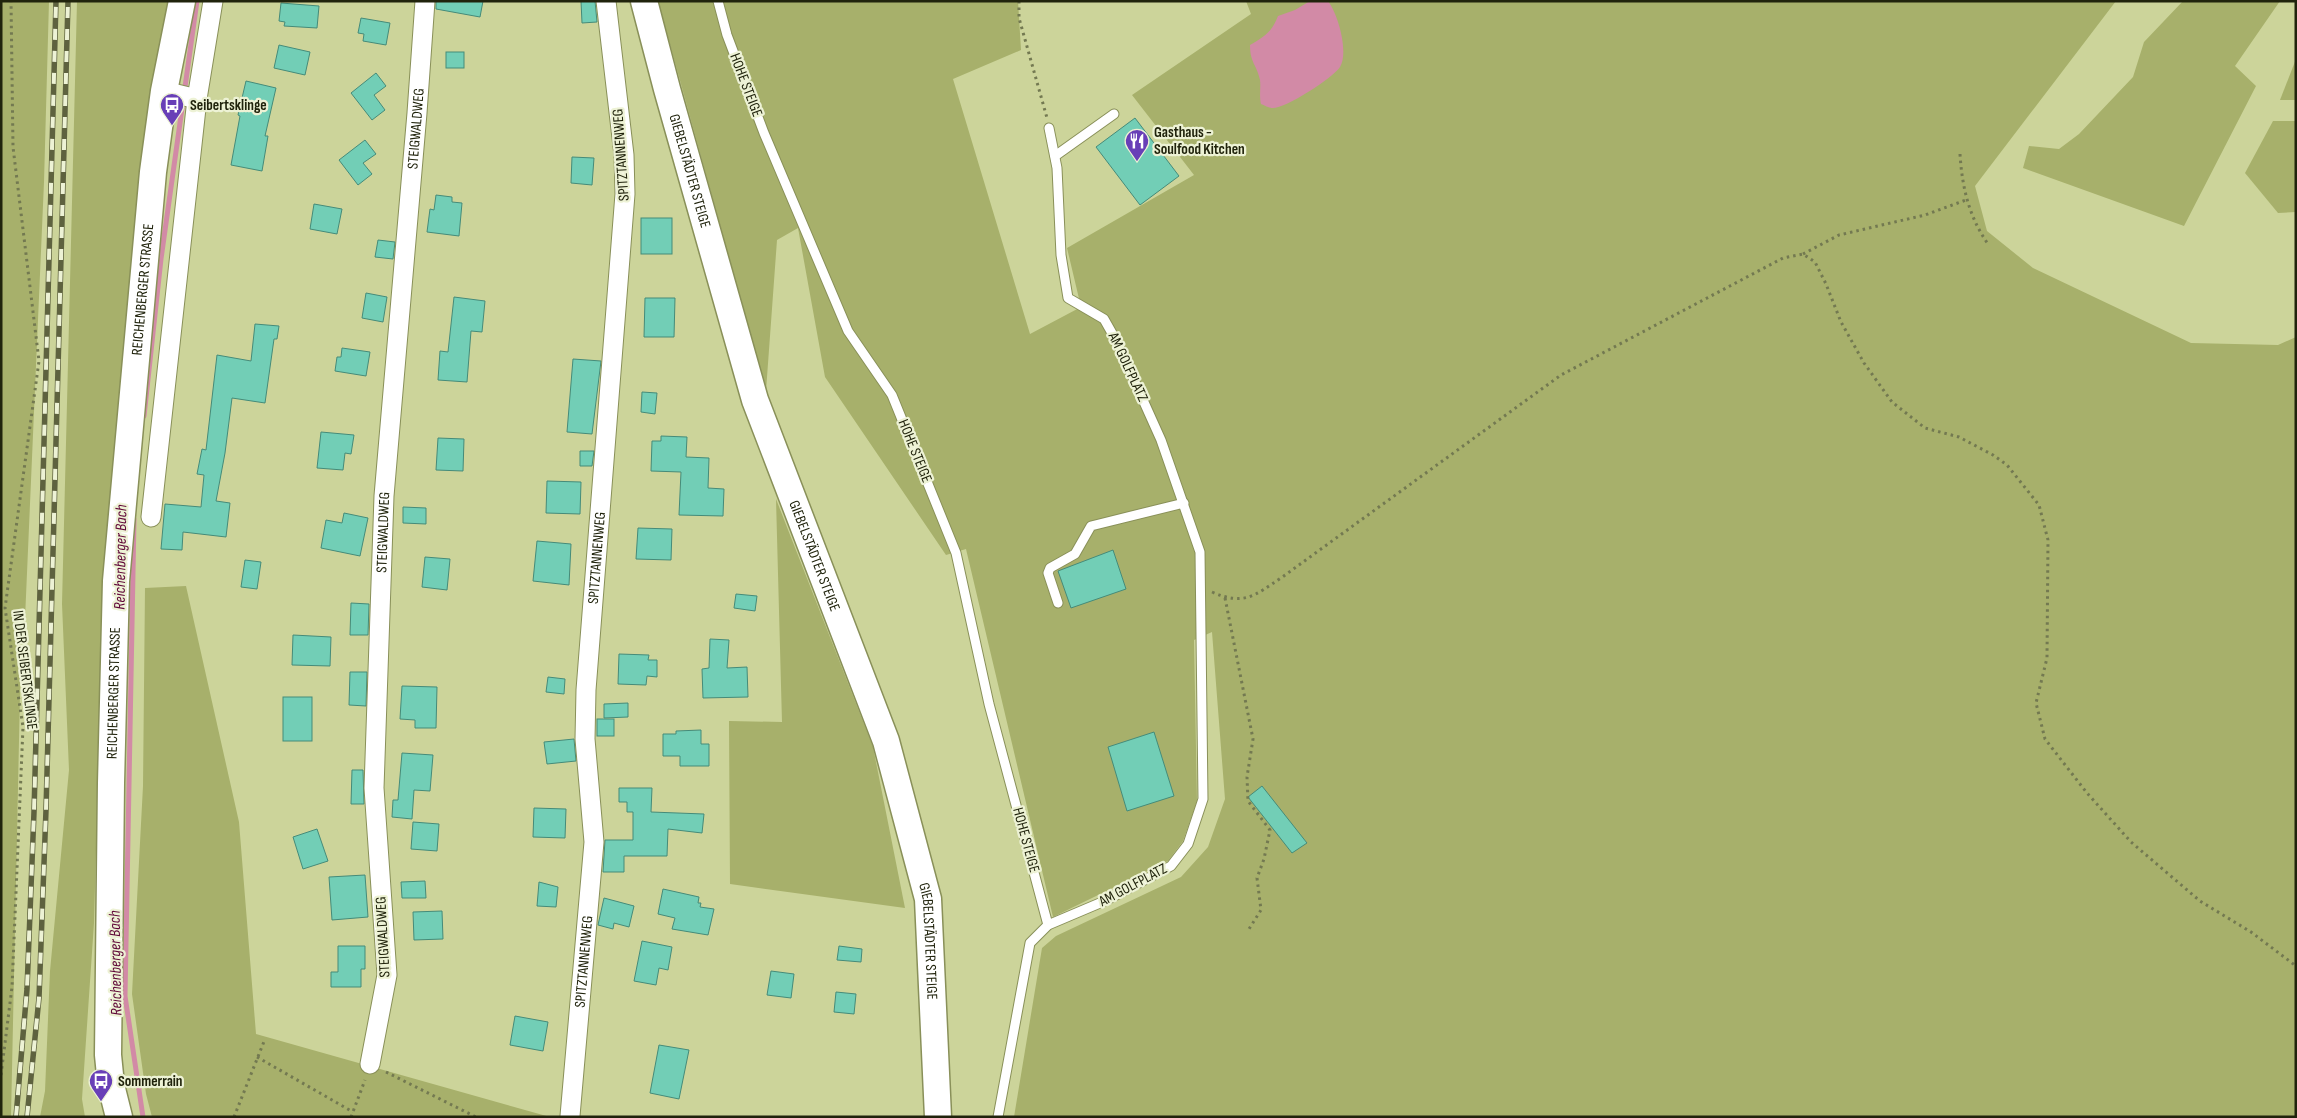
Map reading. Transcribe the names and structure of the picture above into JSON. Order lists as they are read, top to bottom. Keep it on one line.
{"streets":{"main road":["GIEBELSTÄDTER STEIGE","REICHENBERGER STRASSE"],"street":["STEIGWALDWEG","SPITZTANNENWEG"],"lane":["HOHE STEIGE","AM GOLFPLATZ"],"path":["IN DER SEIBERTSKLINGE"]},"crossings":[["HOHE STEIGE","AM GOLFPLATZ"]],"water":["Reichenberger Bach"],"places":{"bus stop":["Seibertsklinge","Sommerrain"],"restaurant":["Gasthaus - Soulfood Kitchen"]}}
